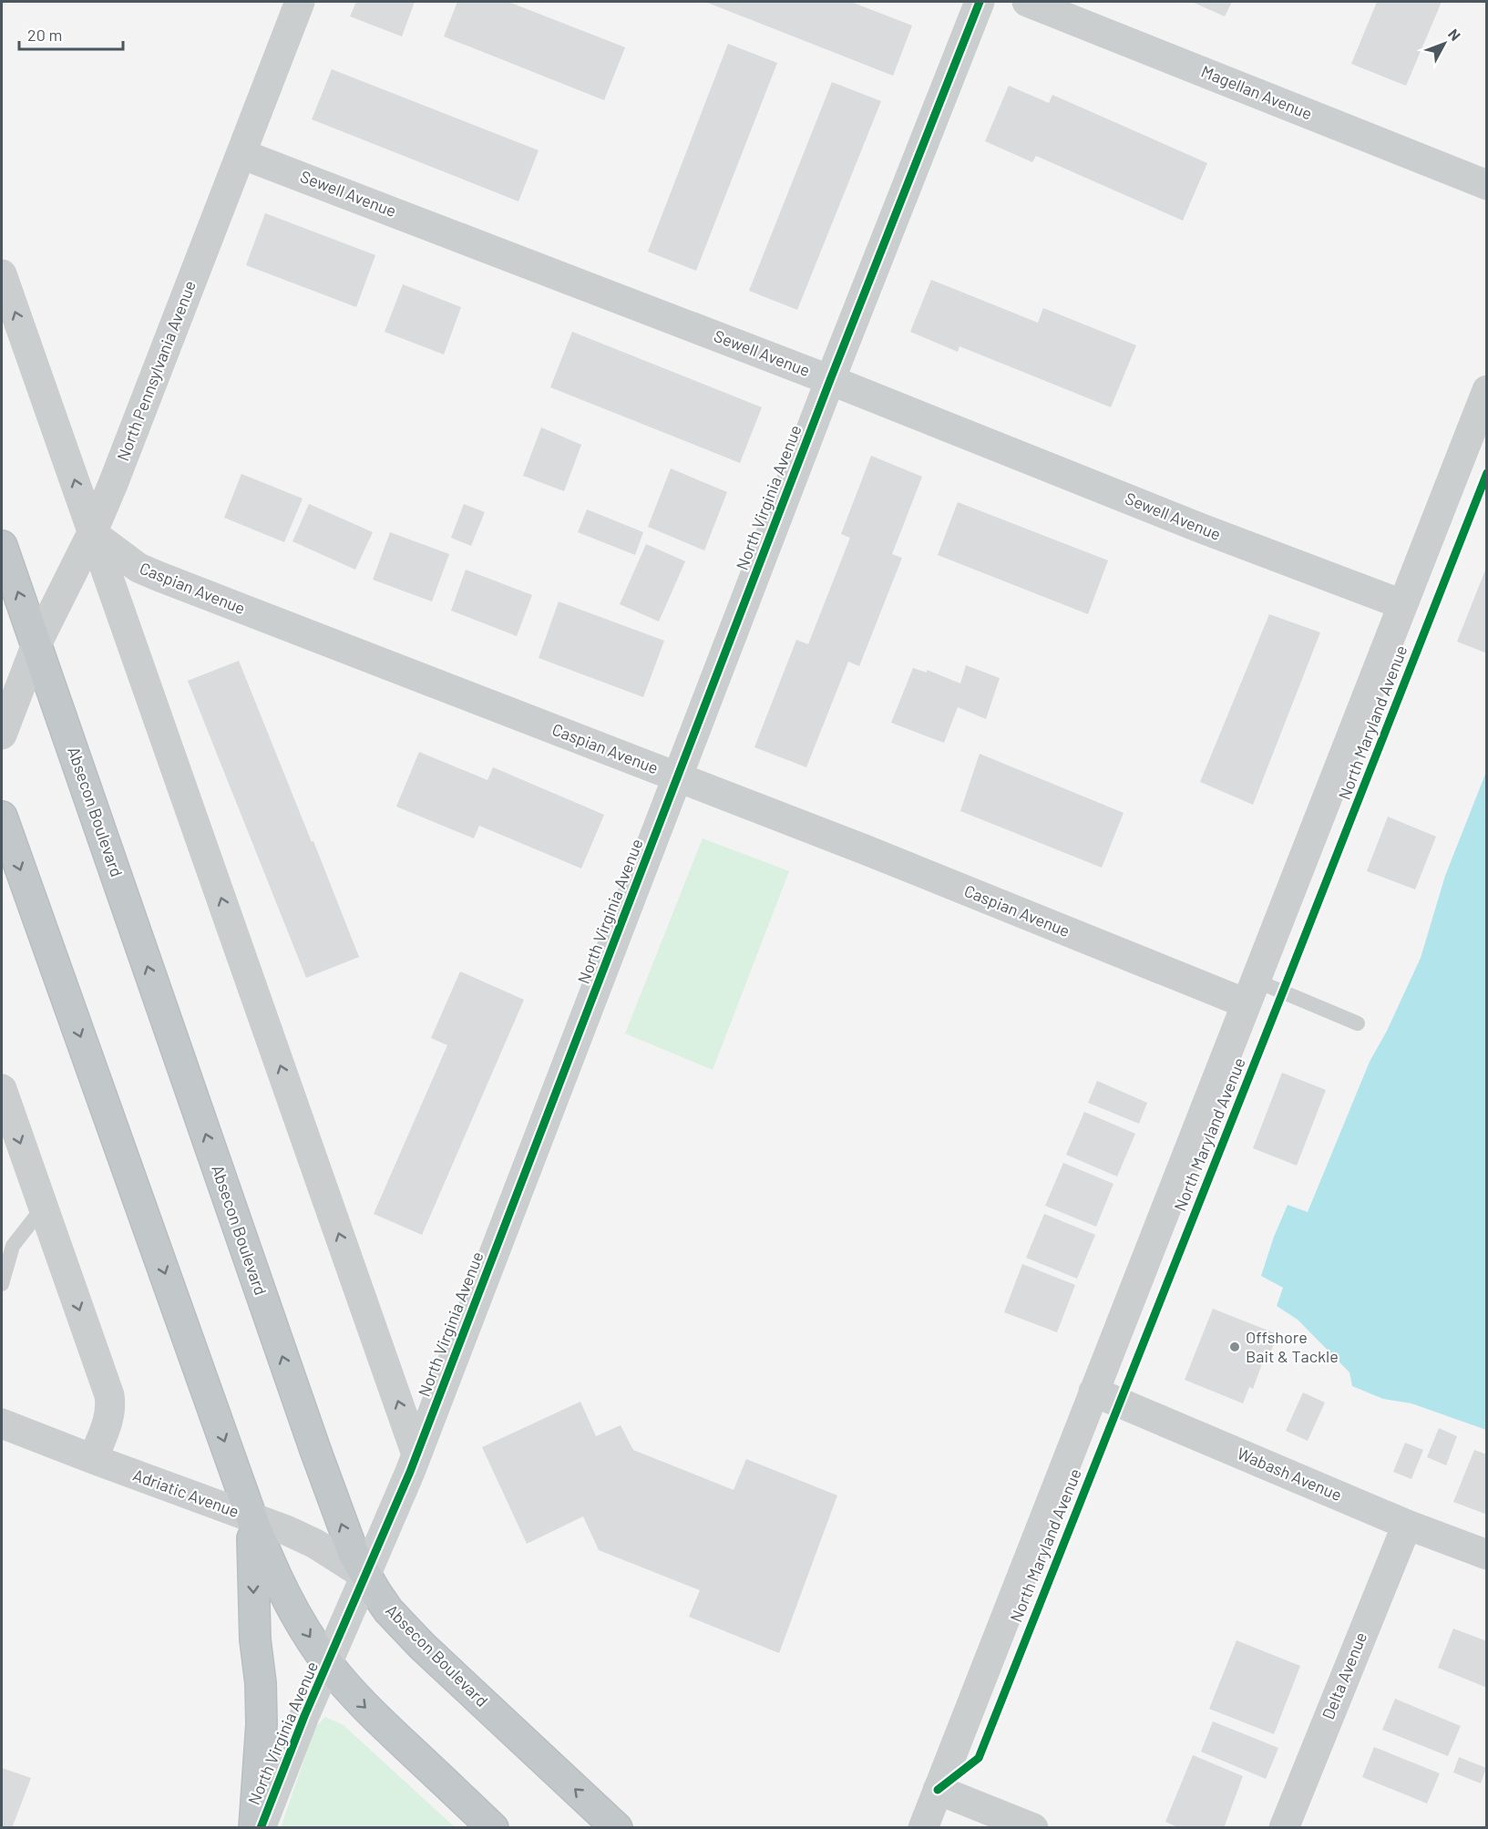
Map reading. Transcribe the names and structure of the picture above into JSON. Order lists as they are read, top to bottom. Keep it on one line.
{"streets":{"highway":["Absecon Boulevard"],"street":["Magellan Avenue","Sewell Avenue","North Pennsylvania Avenue","North Virginia Avenue","Caspian Avenue","North Maryland Avenue","Wabash Avenue","Adriatic Avenue","Delta Avenue"]},"crossings":[["Sewell Avenue","North Pennsylvania Avenue"],["Sewell Avenue","North Virginia Avenue"],["Sewell Avenue","North Maryland Avenue"],["North Pennsylvania Avenue","Caspian Avenue"],["North Pennsylvania Avenue","Absecon Boulevard"],["North Virginia Avenue","Caspian Avenue"],["North Virginia Avenue","Absecon Boulevard"],["North Virginia Avenue","Adriatic Avenue"],["Caspian Avenue","North Maryland Avenue"],["North Maryland Avenue","Wabash Avenue"],["Absecon Boulevard","Adriatic Avenue"],["Wabash Avenue","Delta Avenue"]],"places":["Offshore Bait & Tackle"],"scale_bar":"20 m","north":"top right"}
